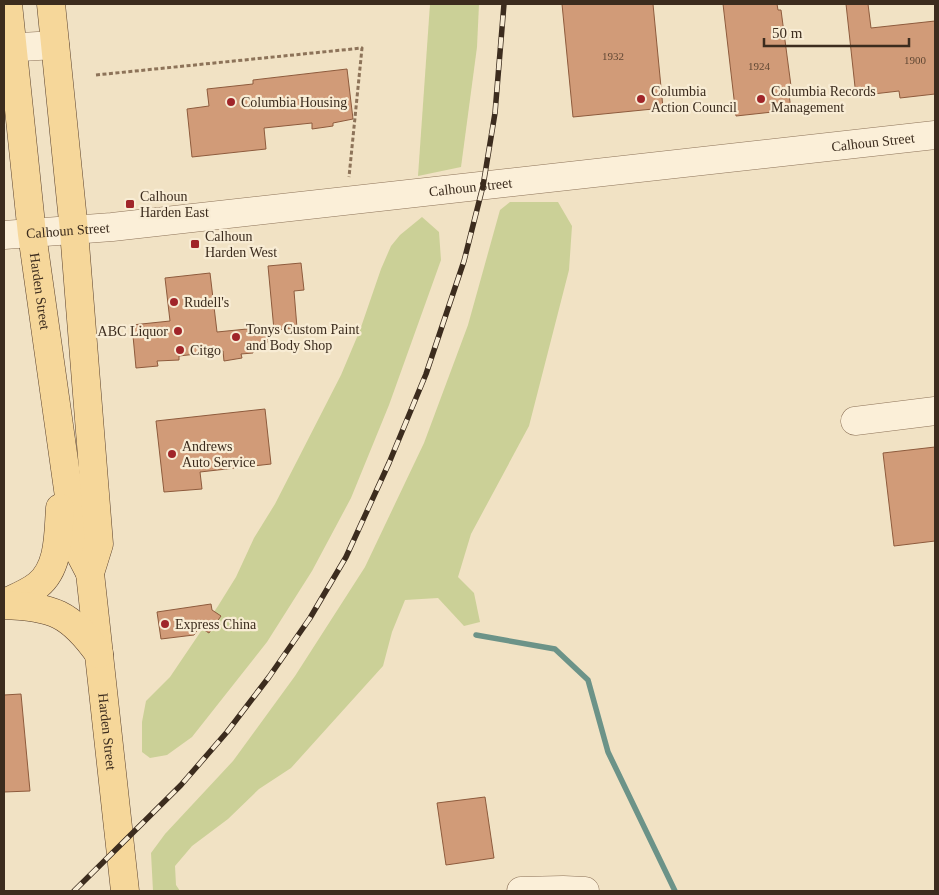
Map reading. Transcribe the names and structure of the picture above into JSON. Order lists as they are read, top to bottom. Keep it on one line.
{"streets":{"main road":["Harden Street"],"street":["Calhoun Street"]},"crossings":[["Calhoun Street","Harden Street"]],"places":{"other":["Columbia Action Council","Columbia Records Management","Columbia Housing","Rudell's","ABC Liquor","Tonys Custom Paint and Body Shop","Citgo","Andrews Auto Service","Express China"],"transit":["Calhoun Harden East","Calhoun Harden West"]},"house_numbers":["1932","1900","1924"],"scale_bar":"50 m"}
